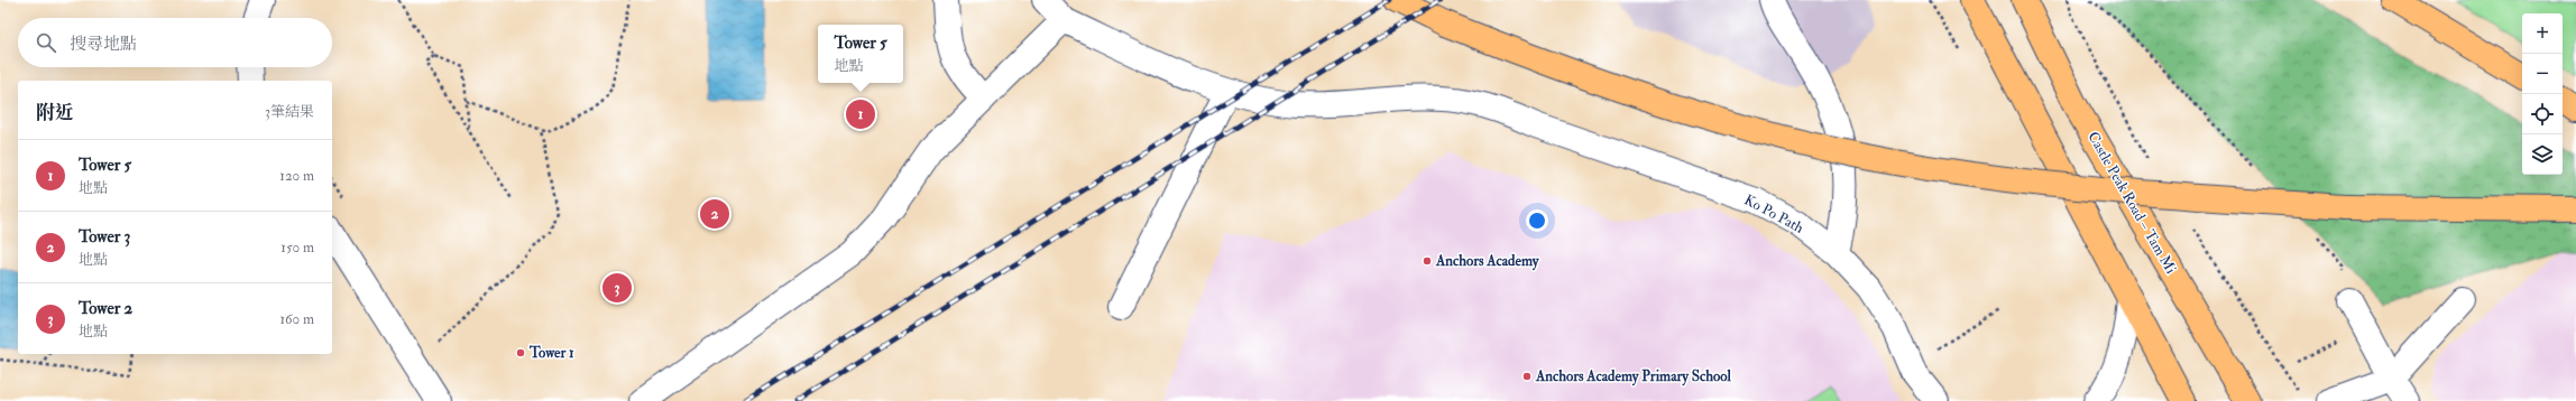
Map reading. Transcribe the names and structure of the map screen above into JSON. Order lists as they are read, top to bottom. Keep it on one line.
{"streets":{"main road":["Castle Peak Road – Tam Mi"],"street":["Ko Po Path"]},"places":["Anchors Academy","Tower 1","Anchors Academy Primary School"],"page":{"map_buttons":["+","−"],"search":"搜尋地點","popup":["Tower 5","地點"],"heading":["附近","3筆結果"],"pins":["1","2","3"],"list":[{"mark":"1","name":"Tower 5","note":"地點","value":"120 m"},{"mark":"2","name":"Tower 3","note":"地點","value":"150 m"},{"mark":"3","name":"Tower 2","note":"地點","value":"160 m"}]}}
